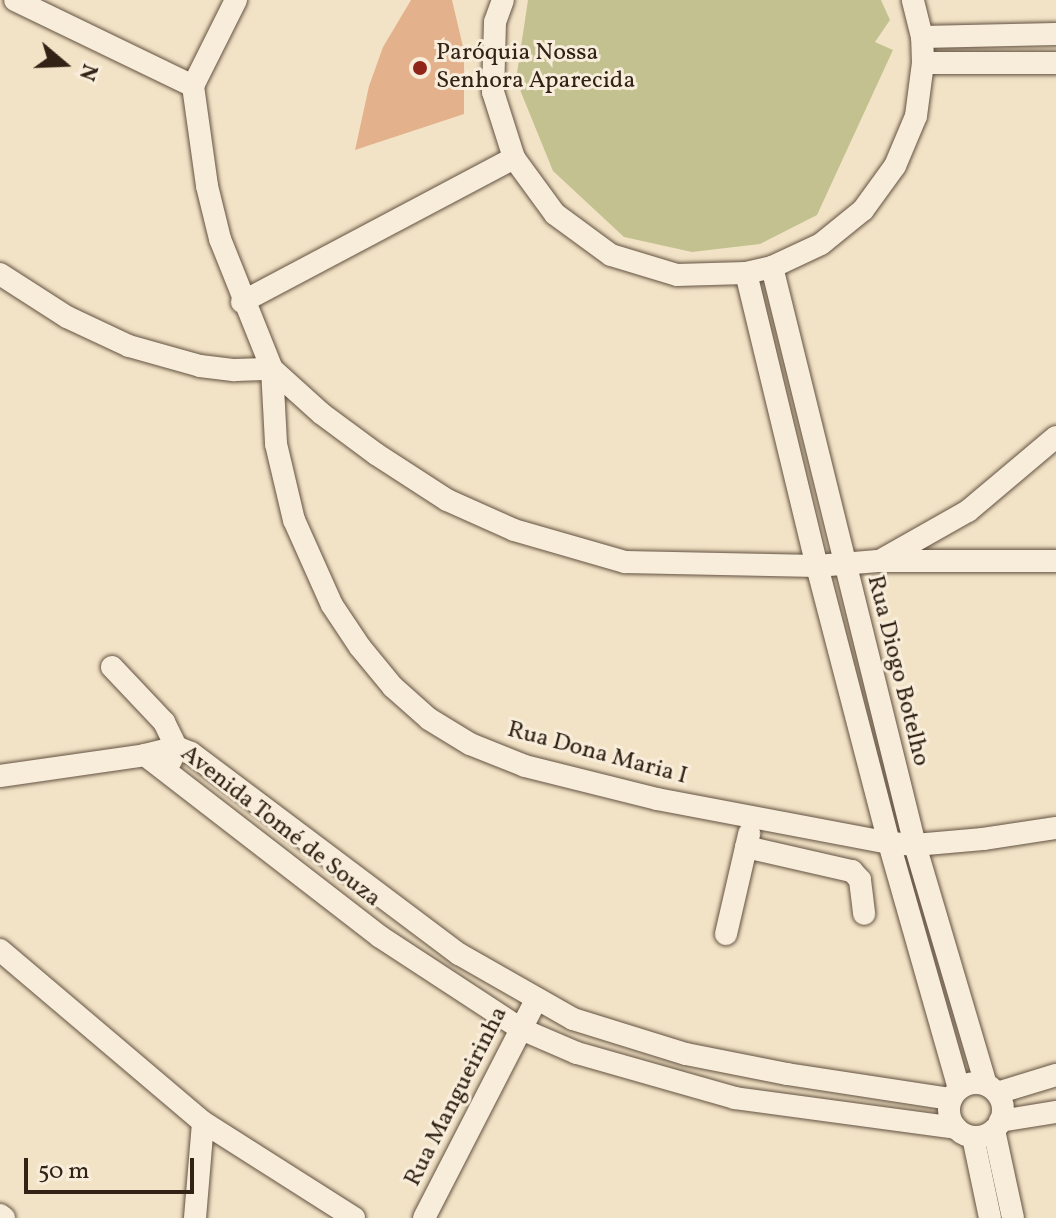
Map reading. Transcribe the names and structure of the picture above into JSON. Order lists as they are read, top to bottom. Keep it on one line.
{"streets":{"street":["Rua Diogo Botelho","Rua Dona Maria I","Avenida Tomé de Souza","Rua Mangueirinha"]},"crossings":[["Rua Diogo Botelho","Rua Dona Maria I"],["Rua Diogo Botelho","Avenida Tomé de Souza"],["Avenida Tomé de Souza","Rua Mangueirinha"]],"places":["Paróquia Nossa Senhora Aparecida"],"scale_bar":"50 m","north":"right"}
